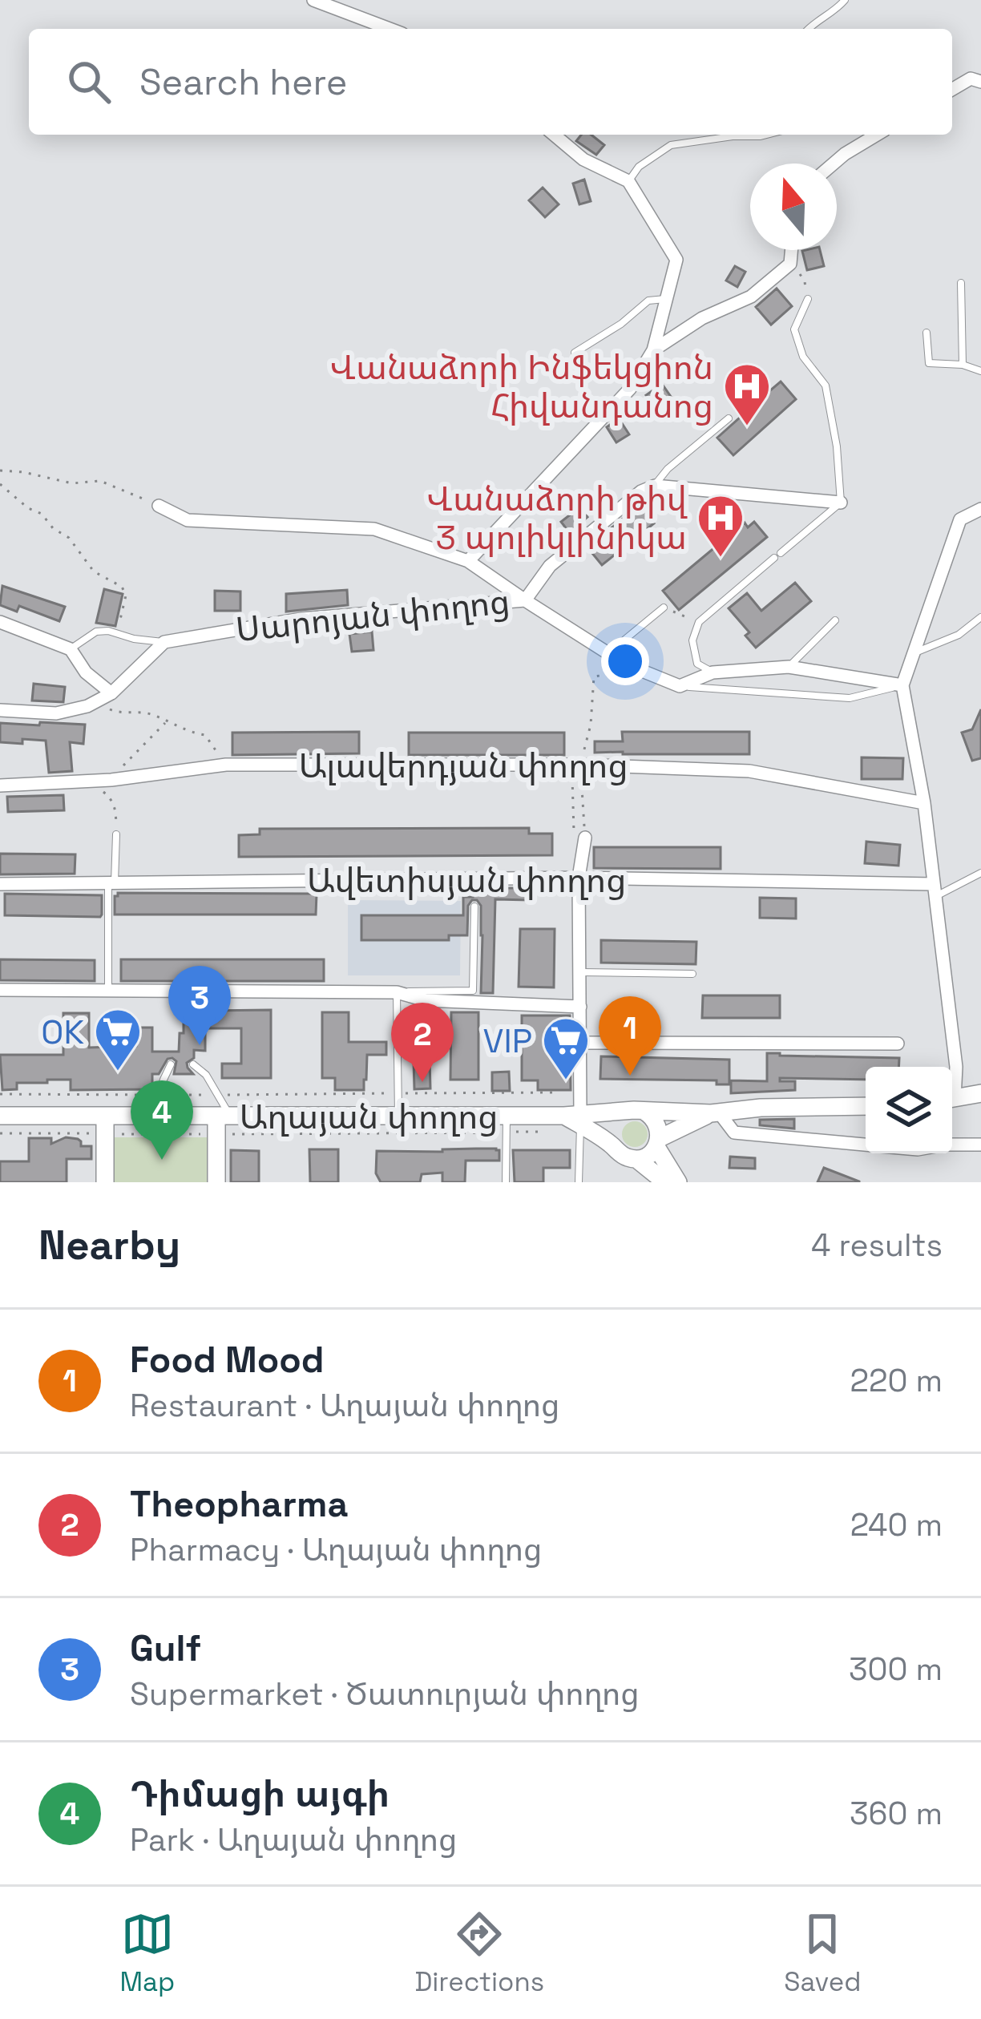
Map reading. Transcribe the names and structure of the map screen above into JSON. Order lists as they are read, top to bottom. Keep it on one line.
{"streets":{"main road":["Աղայան փողոց"],"street":["Սարոյան փողոց","Ալավերդյան փողոց","Ավետիսյան փողոց"]},"places":{"hospital":["Վանաձորի Ինֆեկցիոն Հիվանդանոց","Վանաձորի թիվ 3 պոլիկլինիկա"],"supermarket":["OK","VIP"]},"north":"top","page":{"search":"Search here","pins":["3","1","2","4"],"heading":["Nearby","4 results"],"list":[{"mark":"1","name":"Food Mood","note":"Restaurant · Աղայան փողոց","value":"220 m"},{"mark":"2","name":"Theopharma","note":"Pharmacy · Աղայան փողոց","value":"240 m"},{"mark":"3","name":"Gulf","note":"Supermarket · Ծատուրյան փողոց","value":"300 m"},{"mark":"4","name":"Դիմացի այգի","note":"Park · Աղայան փողոց","value":"360 m"}],"nav":["Map","Directions","Saved"]}}
